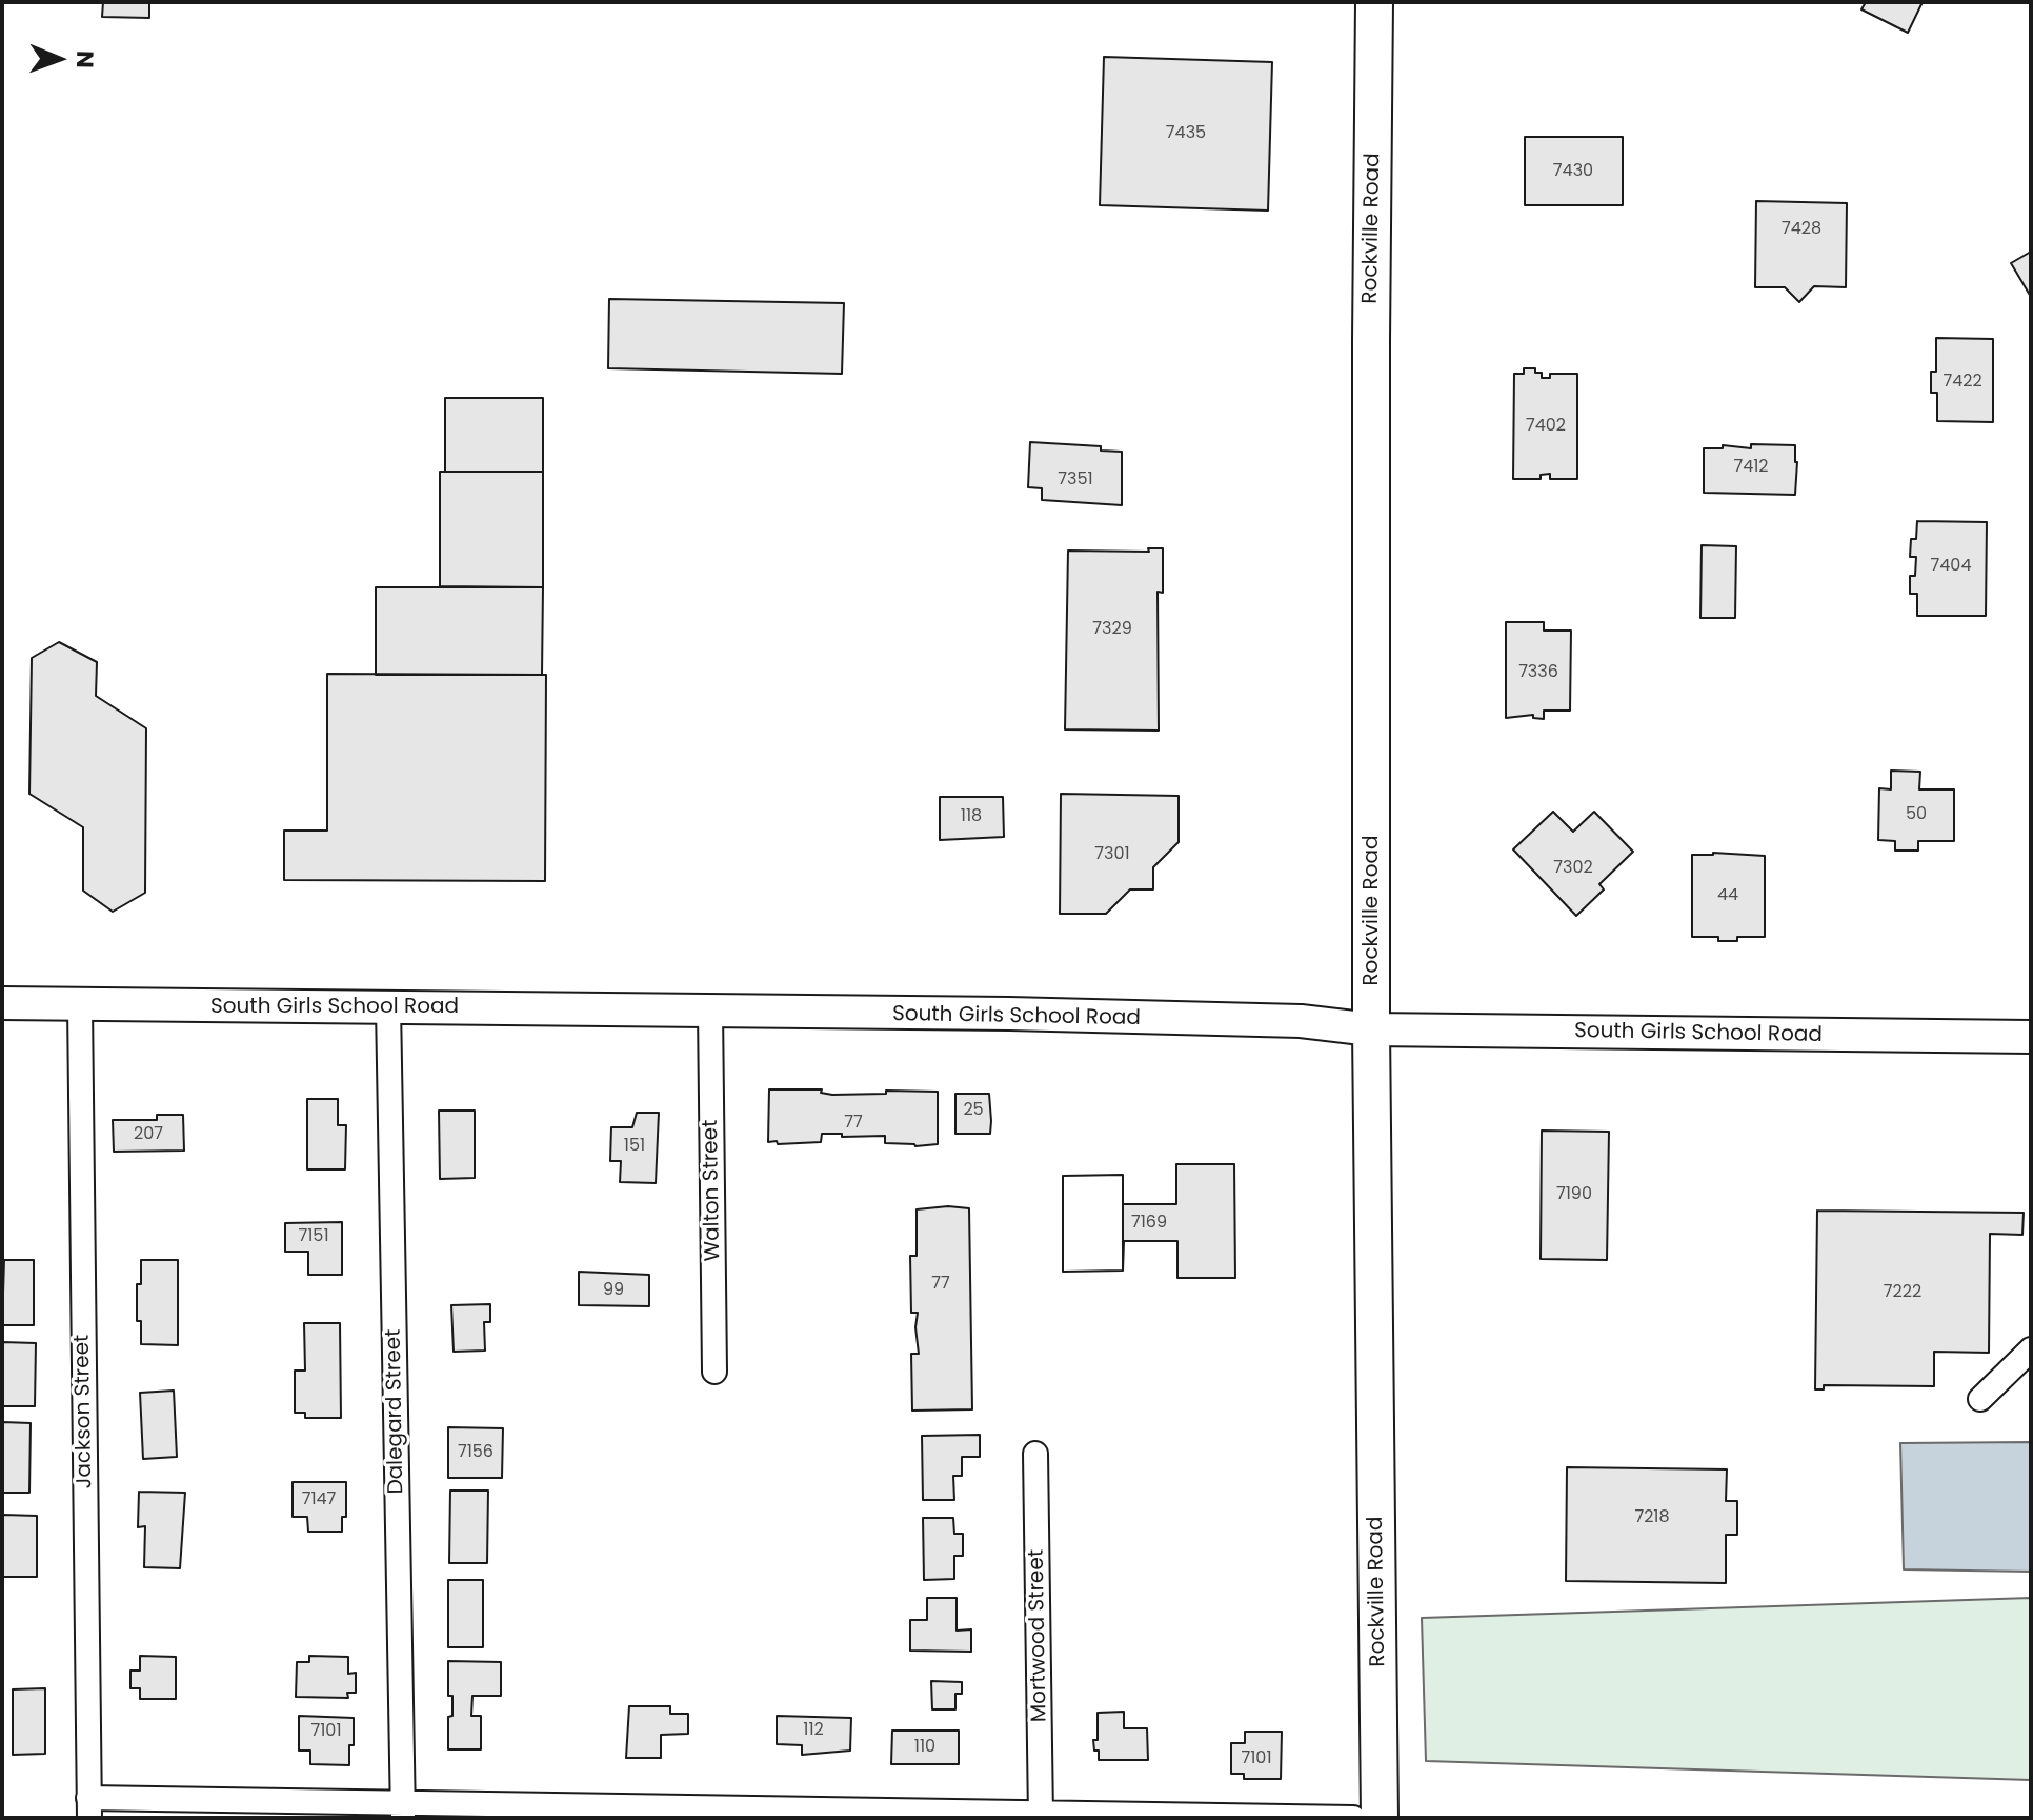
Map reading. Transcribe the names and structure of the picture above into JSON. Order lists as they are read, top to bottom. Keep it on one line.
{"streets":{"main road":["Rockville Road","South Girls School Road"],"street":["Walton Street","Jackson Street","Dalegard Street","Mortwood Street"]},"crossings":[["Rockville Road","South Girls School Road"],["South Girls School Road","Walton Street"],["South Girls School Road","Jackson Street"],["South Girls School Road","Dalegard Street"]],"house_numbers":["7435","7430","7428","7422","7402","7412","7351","7404","7329","7336","50","118","7301","7302","44","25","77","207","151","7190","7169","7151","77","99","7222","7156","7147","7218","112","7101","110","7101"],"north":"right"}
